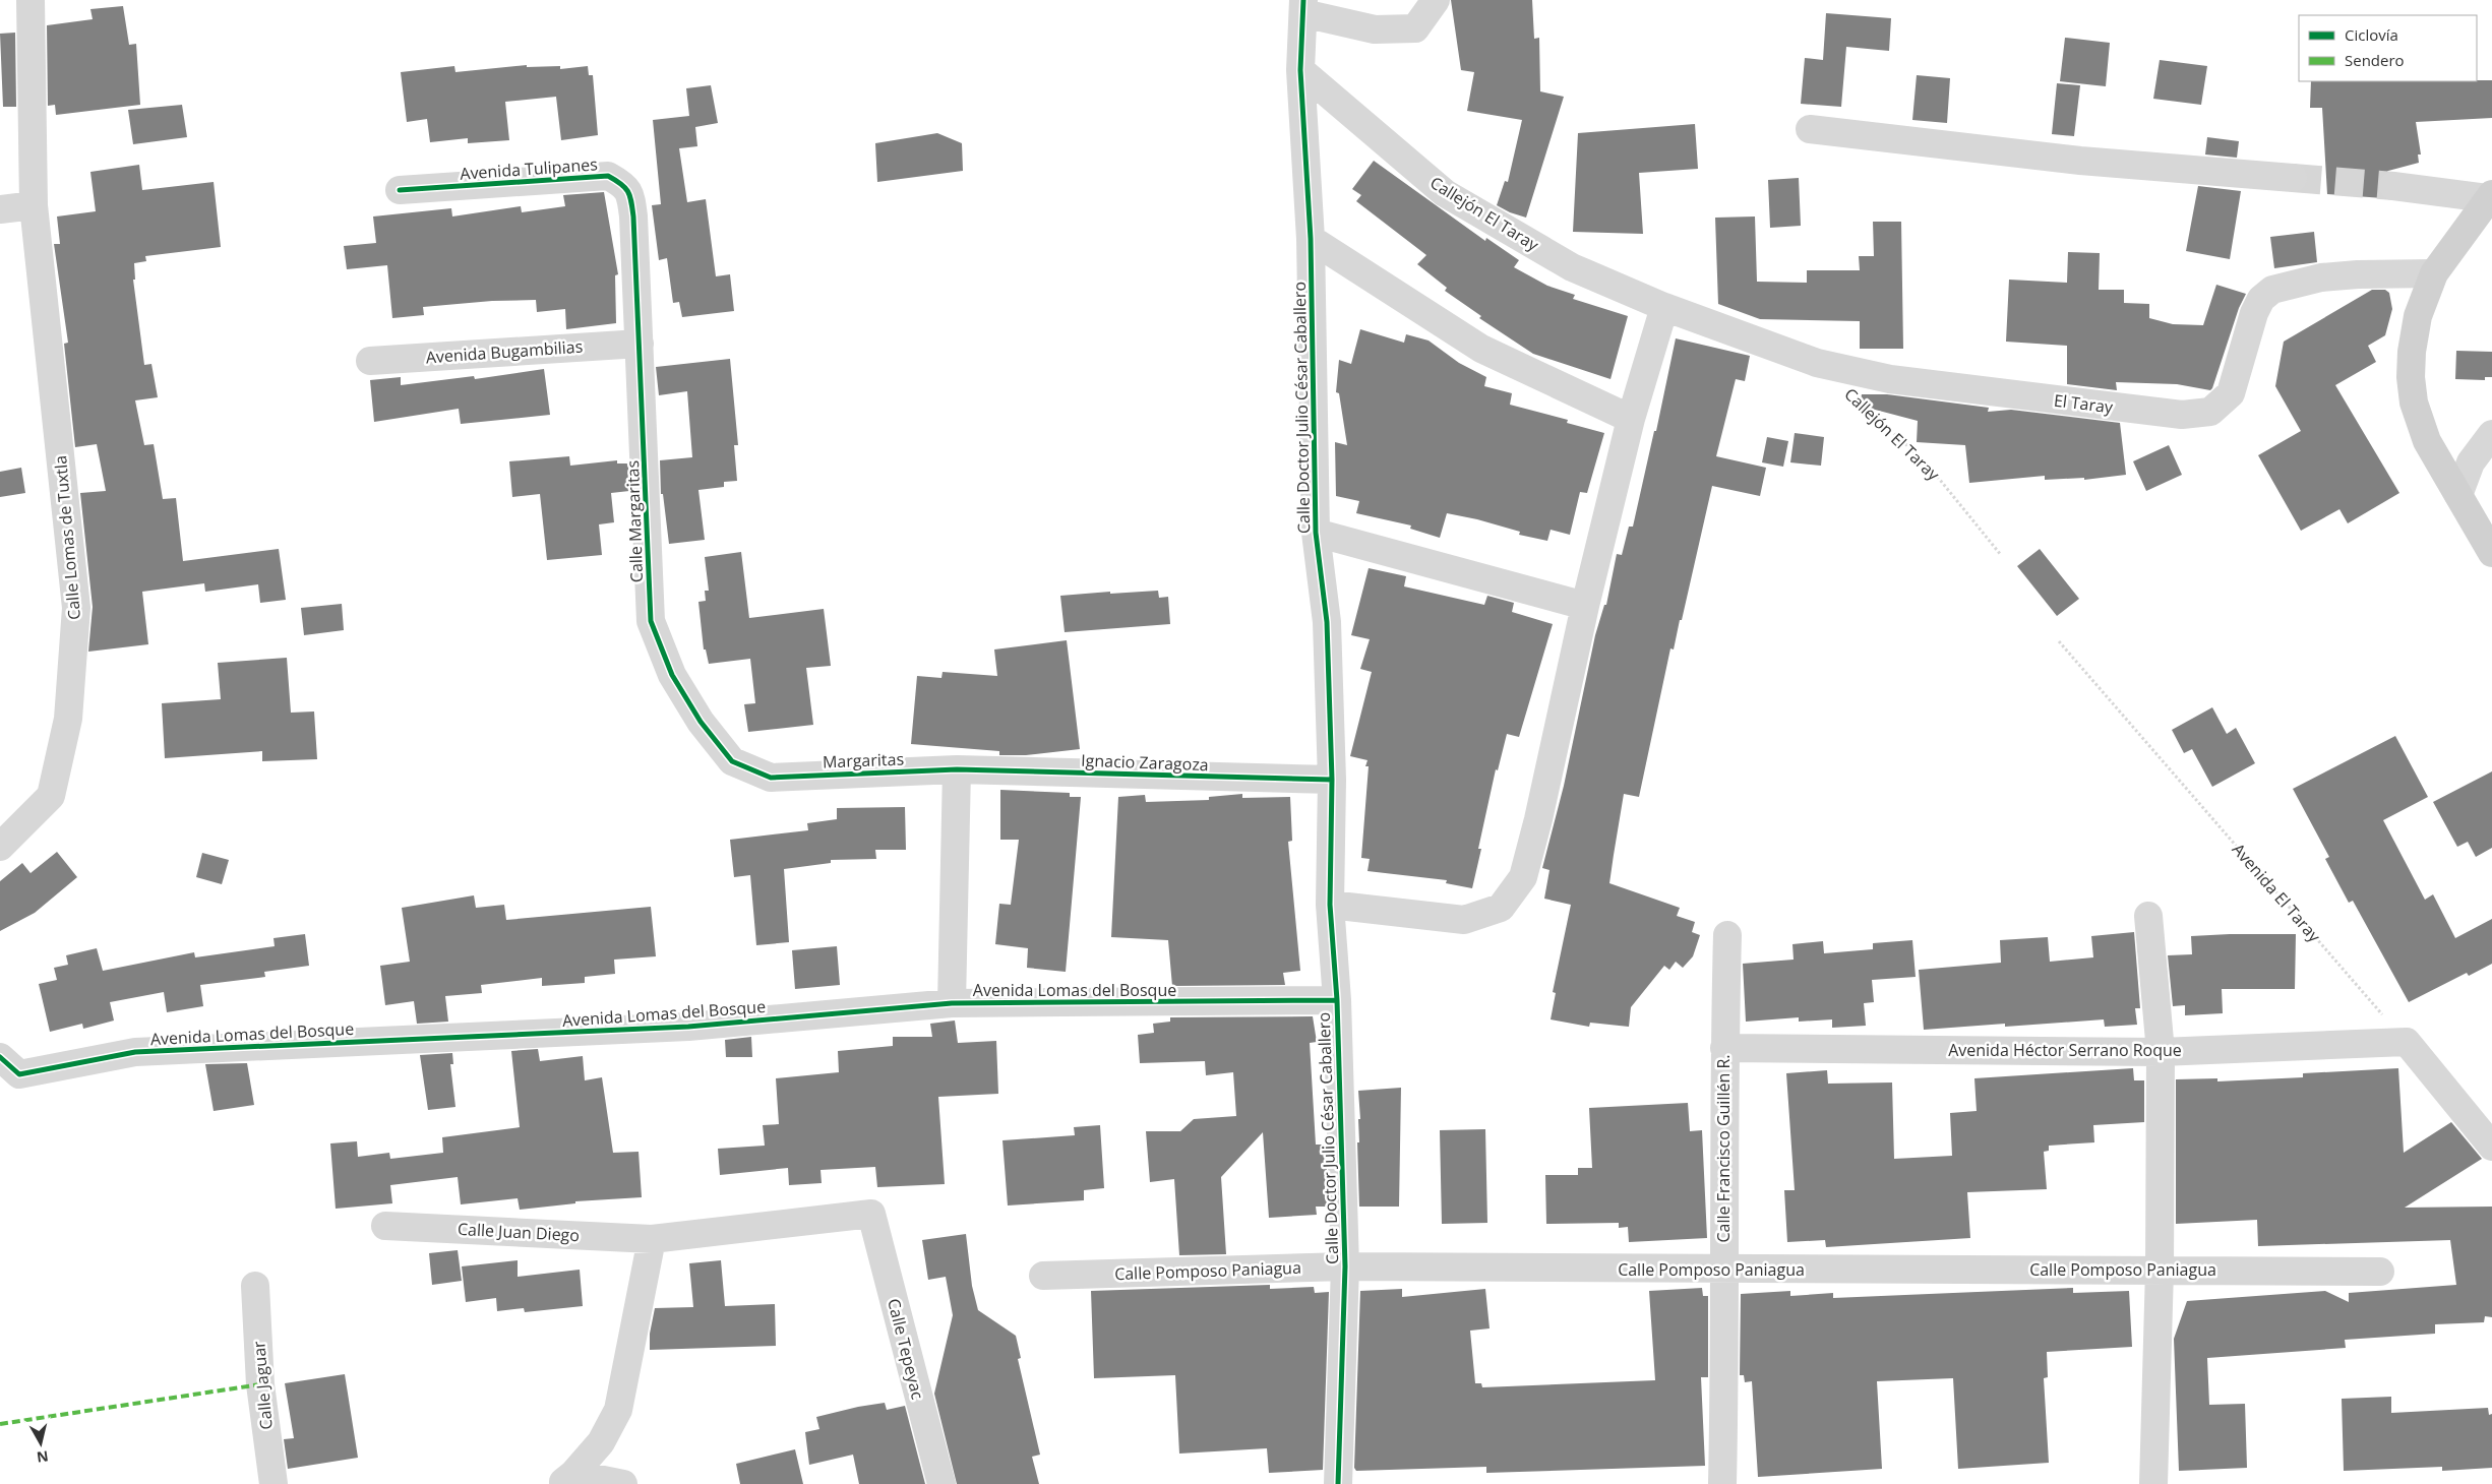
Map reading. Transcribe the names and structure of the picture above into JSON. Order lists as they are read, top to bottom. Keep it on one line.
{"streets":{"street":["Avenida Tulipanes","Callejón El Taray","Avenida Bugambilias","El Taray","Calle Doctor Julio César Caballero","Calle Margaritas","Calle Lomas de Tuxtla","Margaritas","Ignacio Zaragoza","Avenida Lomas del Bosque","Avenida Héctor Serrano Roque","Calle Francisco Guillén R.","Calle Juan Diego","Calle Pomposo Paniagua","Calle Tepeyac","Calle Jaguar"],"path":["Avenida El Taray"]},"crossings":[["Avenida Tulipanes","Calle Margaritas"],["Callejón El Taray","El Taray"],["Callejón El Taray","Calle Doctor Julio César Caballero"],["Avenida Bugambilias","Calle Margaritas"],["Calle Doctor Julio César Caballero","Ignacio Zaragoza"],["Calle Doctor Julio César Caballero","Avenida Lomas del Bosque"],["Calle Doctor Julio César Caballero","Calle Pomposo Paniagua"],["Calle Margaritas","Margaritas"],["Margaritas","Ignacio Zaragoza"],["Avenida El Taray","Avenida Héctor Serrano Roque"],["Avenida Héctor Serrano Roque","Calle Francisco Guillén R."],["Calle Francisco Guillén R.","Calle Pomposo Paniagua"],["Calle Juan Diego","Calle Tepeyac"]],"legend":["Ciclovía","Sendero"],"north":"bottom"}
